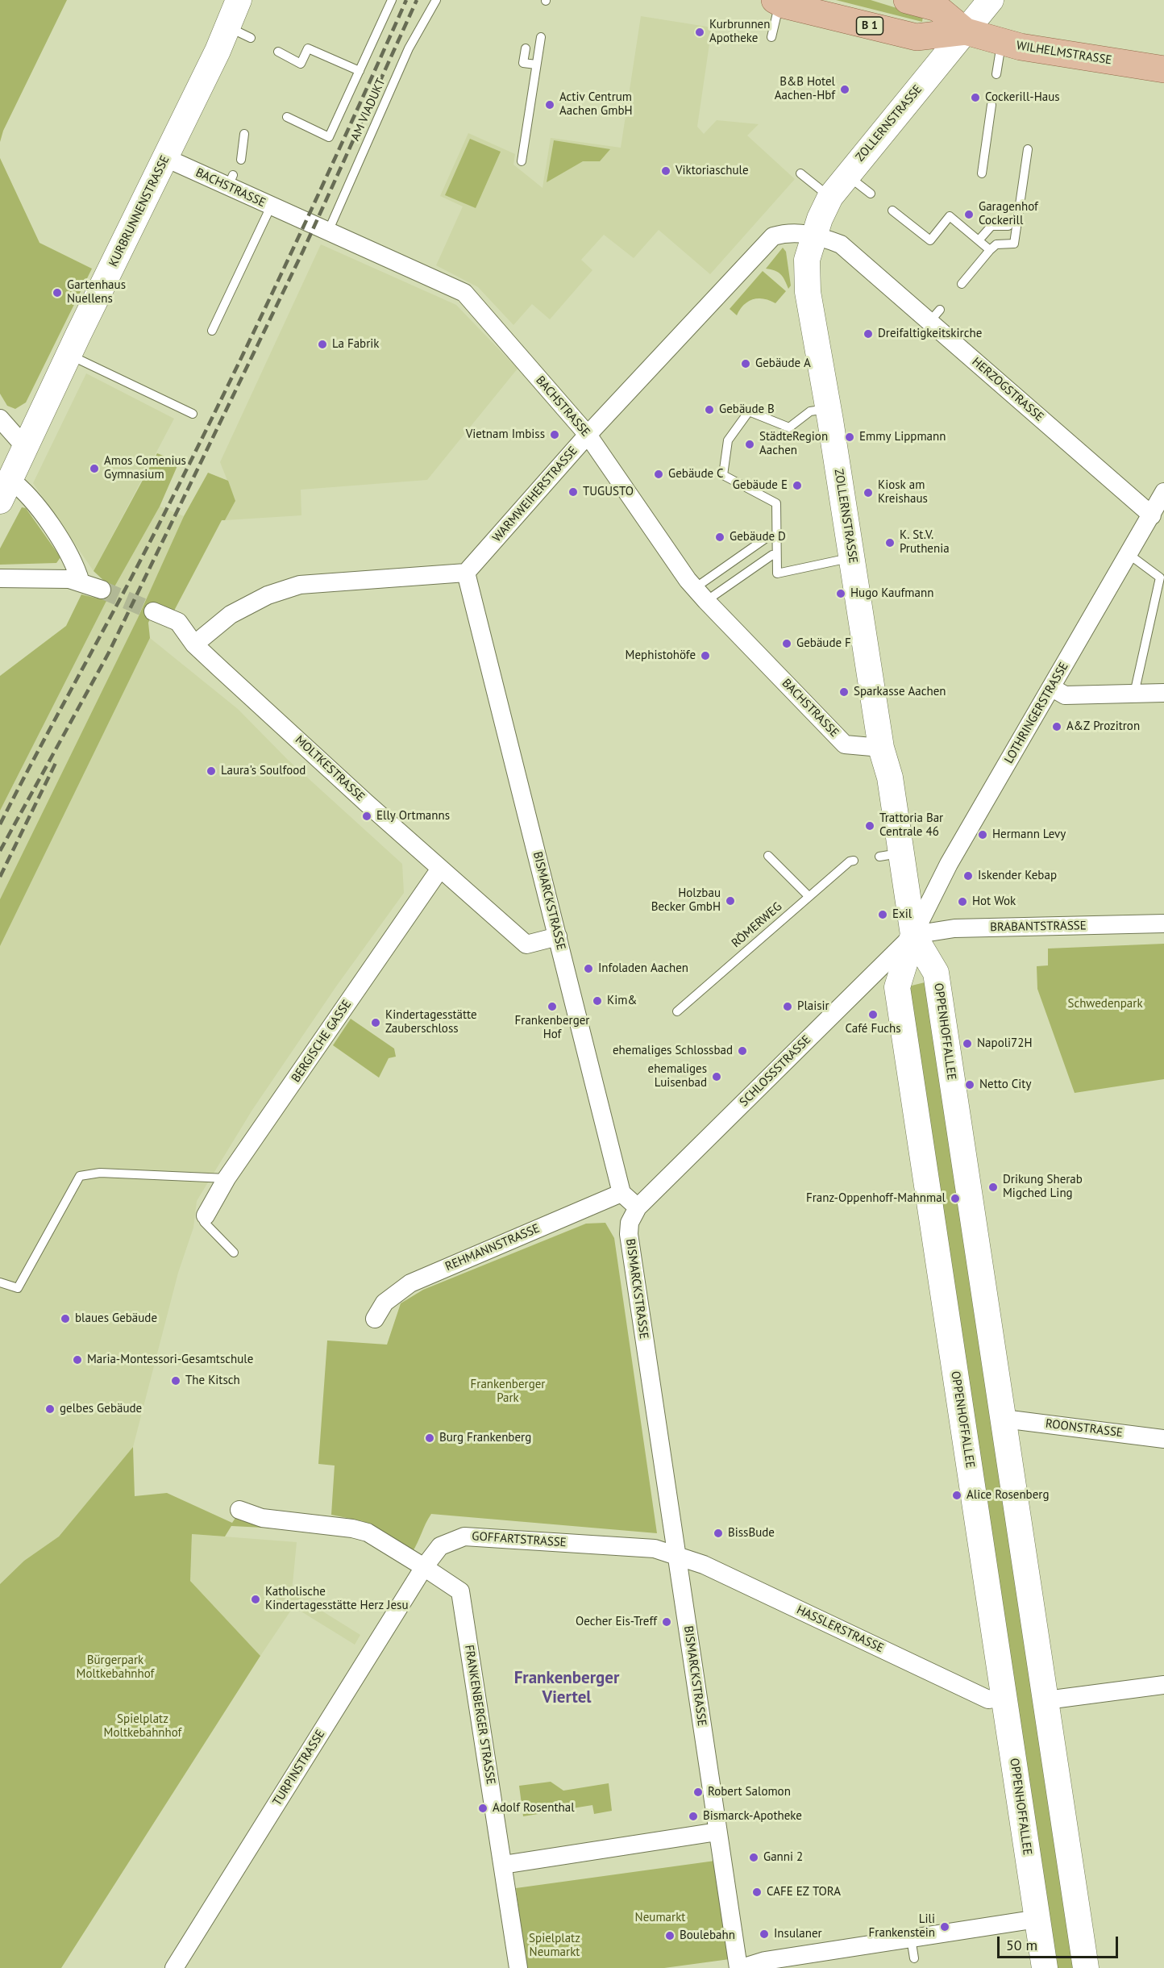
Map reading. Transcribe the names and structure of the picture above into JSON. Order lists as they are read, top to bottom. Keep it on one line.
{"streets":{"main road":["B 1","WILHELMSTRASSE"],"street":["ZOLLERNSTRASSE","BACHSTRASSE","KURBRUNNENSTRASSE","HERZOGSTRASSE","WARMWEIHERSTRASSE","LOTHRINGERSTRASSE","MOLTKESTRASSE","BISMARCKSTRASSE","BRABANTSTRASSE","OPPENHOFFALLEE","BERGISCHE GASSE","SCHLOSSSTRASSE","REHMANNSTRASSE","ROONSTRASSE","GOFFARTSTRASSE","HASSLERSTRASSE","FRANKENBERGER STRASSE","TURPINSTRASSE"],"lane":["AM VIADUKT","RÖMERWEG"]},"crossings":[["B 1","WILHELMSTRASSE"],["B 1","ZOLLERNSTRASSE"],["WILHELMSTRASSE","ZOLLERNSTRASSE"],["AM VIADUKT","BACHSTRASSE"],["ZOLLERNSTRASSE","BACHSTRASSE"],["ZOLLERNSTRASSE","HERZOGSTRASSE"],["ZOLLERNSTRASSE","WARMWEIHERSTRASSE"],["ZOLLERNSTRASSE","LOTHRINGERSTRASSE"],["ZOLLERNSTRASSE","BRABANTSTRASSE"],["ZOLLERNSTRASSE","OPPENHOFFALLEE"],["ZOLLERNSTRASSE","SCHLOSSSTRASSE"],["BACHSTRASSE","KURBRUNNENSTRASSE"],["BACHSTRASSE","WARMWEIHERSTRASSE"],["HERZOGSTRASSE","WARMWEIHERSTRASSE"],["HERZOGSTRASSE","LOTHRINGERSTRASSE"],["WARMWEIHERSTRASSE","BISMARCKSTRASSE"],["LOTHRINGERSTRASSE","BRABANTSTRASSE"],["LOTHRINGERSTRASSE","OPPENHOFFALLEE"],["LOTHRINGERSTRASSE","SCHLOSSSTRASSE"],["MOLTKESTRASSE","BISMARCKSTRASSE"],["MOLTKESTRASSE","BERGISCHE GASSE"],["BISMARCKSTRASSE","SCHLOSSSTRASSE"],["BISMARCKSTRASSE","REHMANNSTRASSE"],["BISMARCKSTRASSE","GOFFARTSTRASSE"],["BISMARCKSTRASSE","HASSLERSTRASSE"],["BRABANTSTRASSE","OPPENHOFFALLEE"],["BRABANTSTRASSE","SCHLOSSSTRASSE"],["OPPENHOFFALLEE","SCHLOSSSTRASSE"],["OPPENHOFFALLEE","ROONSTRASSE"],["OPPENHOFFALLEE","HASSLERSTRASSE"],["GOFFARTSTRASSE","HASSLERSTRASSE"],["GOFFARTSTRASSE","FRANKENBERGER STRASSE"],["GOFFARTSTRASSE","TURPINSTRASSE"],["FRANKENBERGER STRASSE","TURPINSTRASSE"]],"districts":["Frankenberger Viertel"],"parks":["Schwedenpark","Frankenberger Park","Bürgerpark Moltkebahnhof","Spielplatz Moltkebahnhof","Neumarkt","Spielplatz Neumarkt"],"places":["Kurbrunnen Apotheke","B&B Hotel Aachen-Hbf","Cockerill-Haus","Activ Centrum Aachen GmbH","Viktoriaschule","Garagenhof Cockerill","Gartenhaus Nuellens","Dreifaltigkeitskirche","La Fabrik","Gebäude A","Gebäude B","Vietnam Imbiss","Emmy Lippmann","StädteRegion Aachen","Amos Comenius Gymnasium","Gebäude C","Gebäude E","TUGUSTO","Kiosk am Kreishaus","Gebäude D","K. St.V. Pruthenia","Hugo Kaufmann","Gebäude F","Mephistohöfe","Sparkasse Aachen","A&Z Prozitron","Laura's Soulfood","Elly Ortmanns","Trattoria Bar Centrale 46","Hermann Levy","Iskender Kebap","Holzbau Becker GmbH","Hot Wok","Exil","Infoladen Aachen","Kim&","Frankenberger Hof","Plaisir","Café Fuchs","Kindertagesstätte Zauberschloss","Napoli72H","ehemaliges Schlossbad","ehemaliges Luisenbad","Netto City","Drikung Sherab Migched Ling","Franz-Oppenhoff-Mahnmal","blaues Gebäude","Maria-Montessori-Gesamtschule","The Kitsch","gelbes Gebäude","Burg Frankenberg","Alice Rosenberg","BissBude","Katholische Kindertagesstätte Herz Jesu","Oecher Eis-Treff","Robert Salomon","Adolf Rosenthal","Bismarck-Apotheke","Ganni 2","CAFE EZ TORA","Lili Frankenstein","Insulaner","Boulebahn"],"scale_bar":"50 m"}
